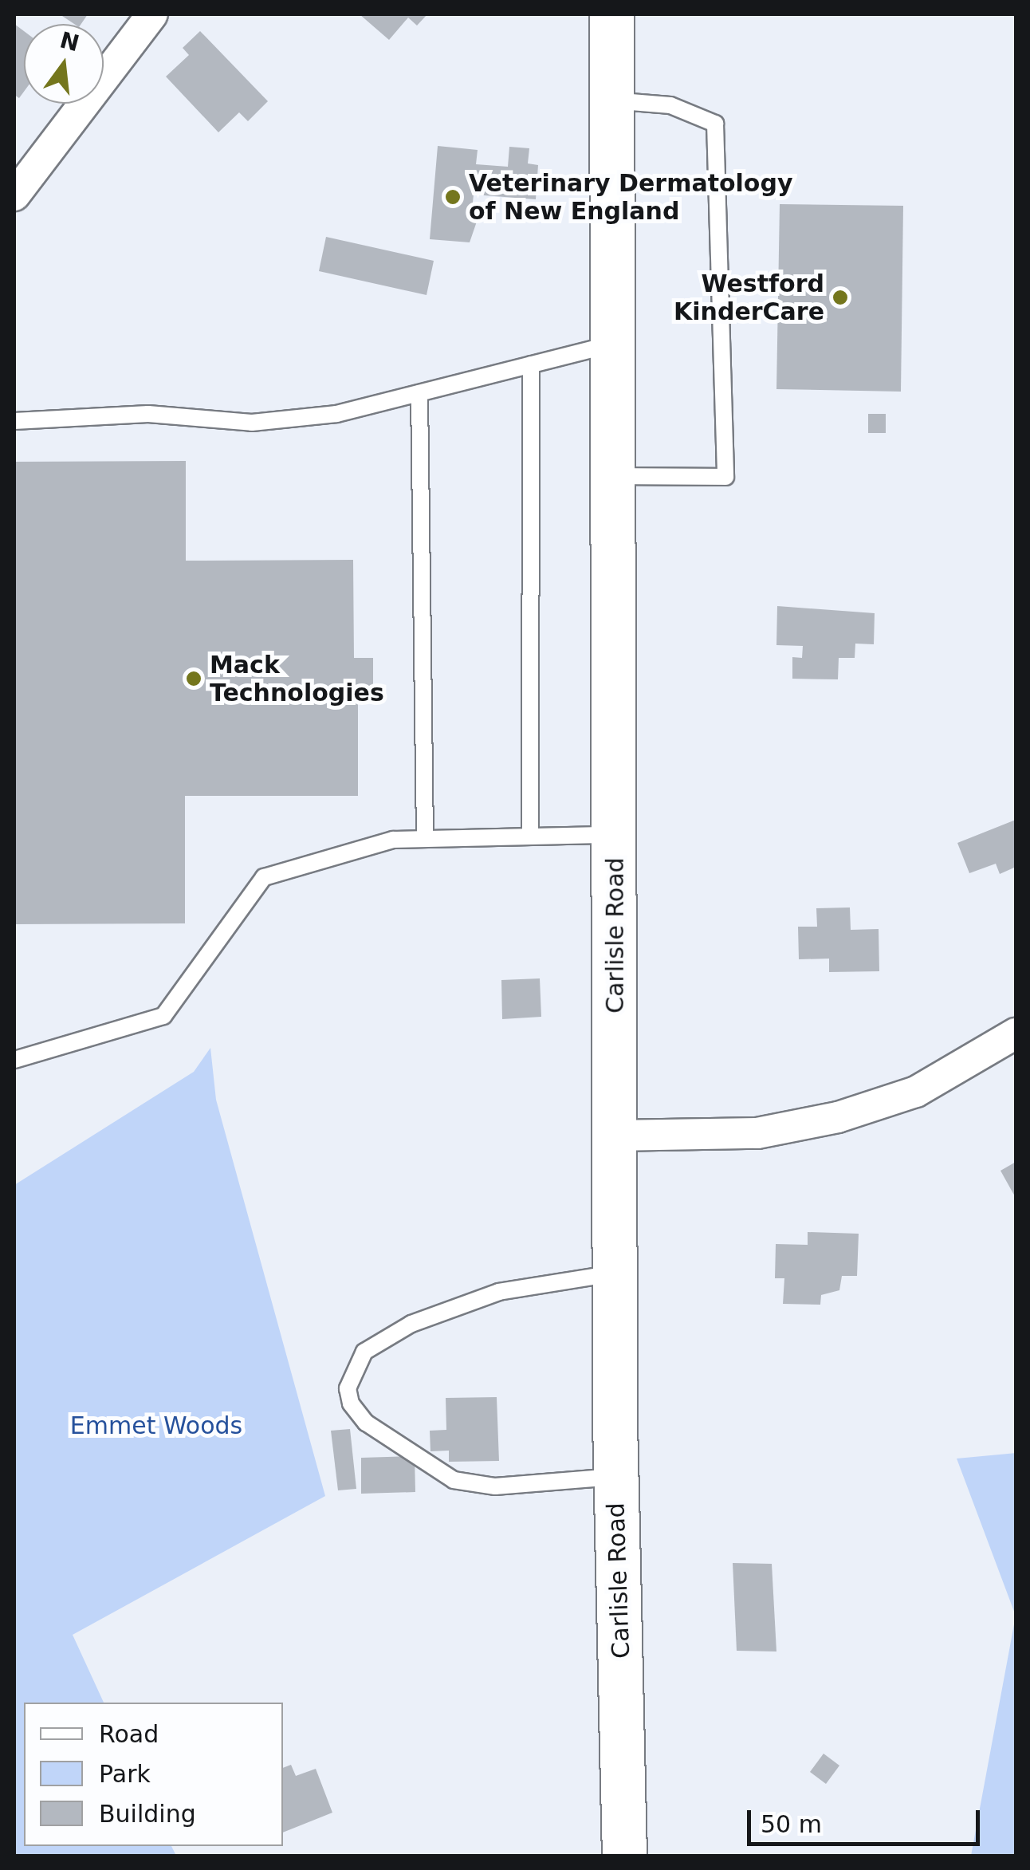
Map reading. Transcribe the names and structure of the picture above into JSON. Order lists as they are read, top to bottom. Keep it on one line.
{"streets":{"main road":["Carlisle Road"]},"parks":["Emmet Woods"],"places":["Veterinary Dermatology of New England","Westford KinderCare","Mack Technologies"],"legend":["Road","Park","Building"],"scale_bar":"50 m","north":"top"}
